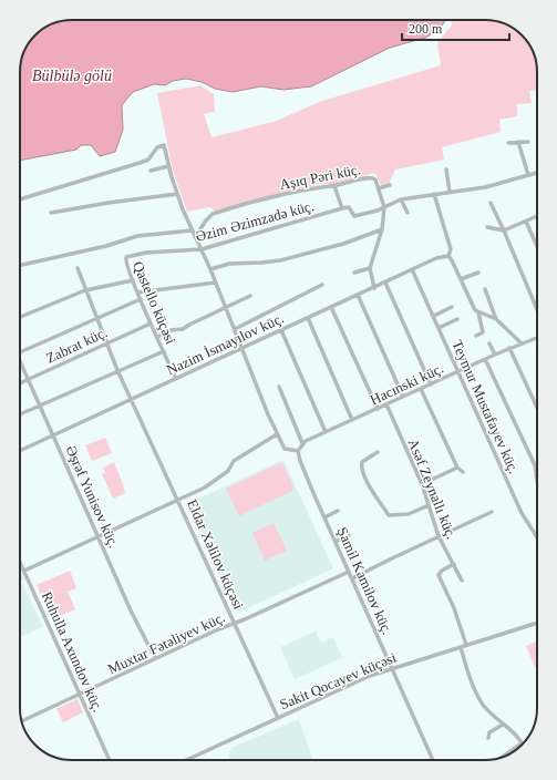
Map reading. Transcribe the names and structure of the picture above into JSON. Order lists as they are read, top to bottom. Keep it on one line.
{"streets":{"street":["Aşıq Pəri küç.","Əzim Əzimzadə küç.","Qastello küçəsi","Nazim İsmayılov küç.","Zabrat küç.","Hacınski küç.","Teymur Mustafayev küç.","Asəf Zeynallı küç.","Əşrəf Yunisov küç.","Eldar Xəlilov küçəsi","Şamil Kamilov küç.","Muxtar Fətəliyev küç.","Ruhulla Axundov küç.","Sakit Qocayev küçəsi"]},"crossings":[["Əzim Əzimzadə küç.","Qastello küçəsi"],["Qastello küçəsi","Nazim İsmayılov küç."],["Qastello küçəsi","Zabrat küç."],["Nazim İsmayılov küç.","Teymur Mustafayev küç."],["Nazim İsmayılov küç.","Əşrəf Yunisov küç."],["Nazim İsmayılov küç.","Eldar Xəlilov küçəsi"],["Zabrat küç.","Əşrəf Yunisov küç."],["Zabrat küç.","Eldar Xəlilov küçəsi"],["Hacınski küç.","Teymur Mustafayev küç."],["Hacınski küç.","Asəf Zeynallı küç."],["Əşrəf Yunisov küç.","Muxtar Fətəliyev küç."],["Eldar Xəlilov küçəsi","Muxtar Fətəliyev küç."],["Eldar Xəlilov küçəsi","Sakit Qocayev küçəsi"],["Şamil Kamilov küç.","Muxtar Fətəliyev küç."],["Şamil Kamilov küç.","Sakit Qocayev küçəsi"],["Muxtar Fətəliyev küç.","Ruhulla Axundov küç."]],"water":["Bülbülə gölü"],"scale_bar":"200 m"}
